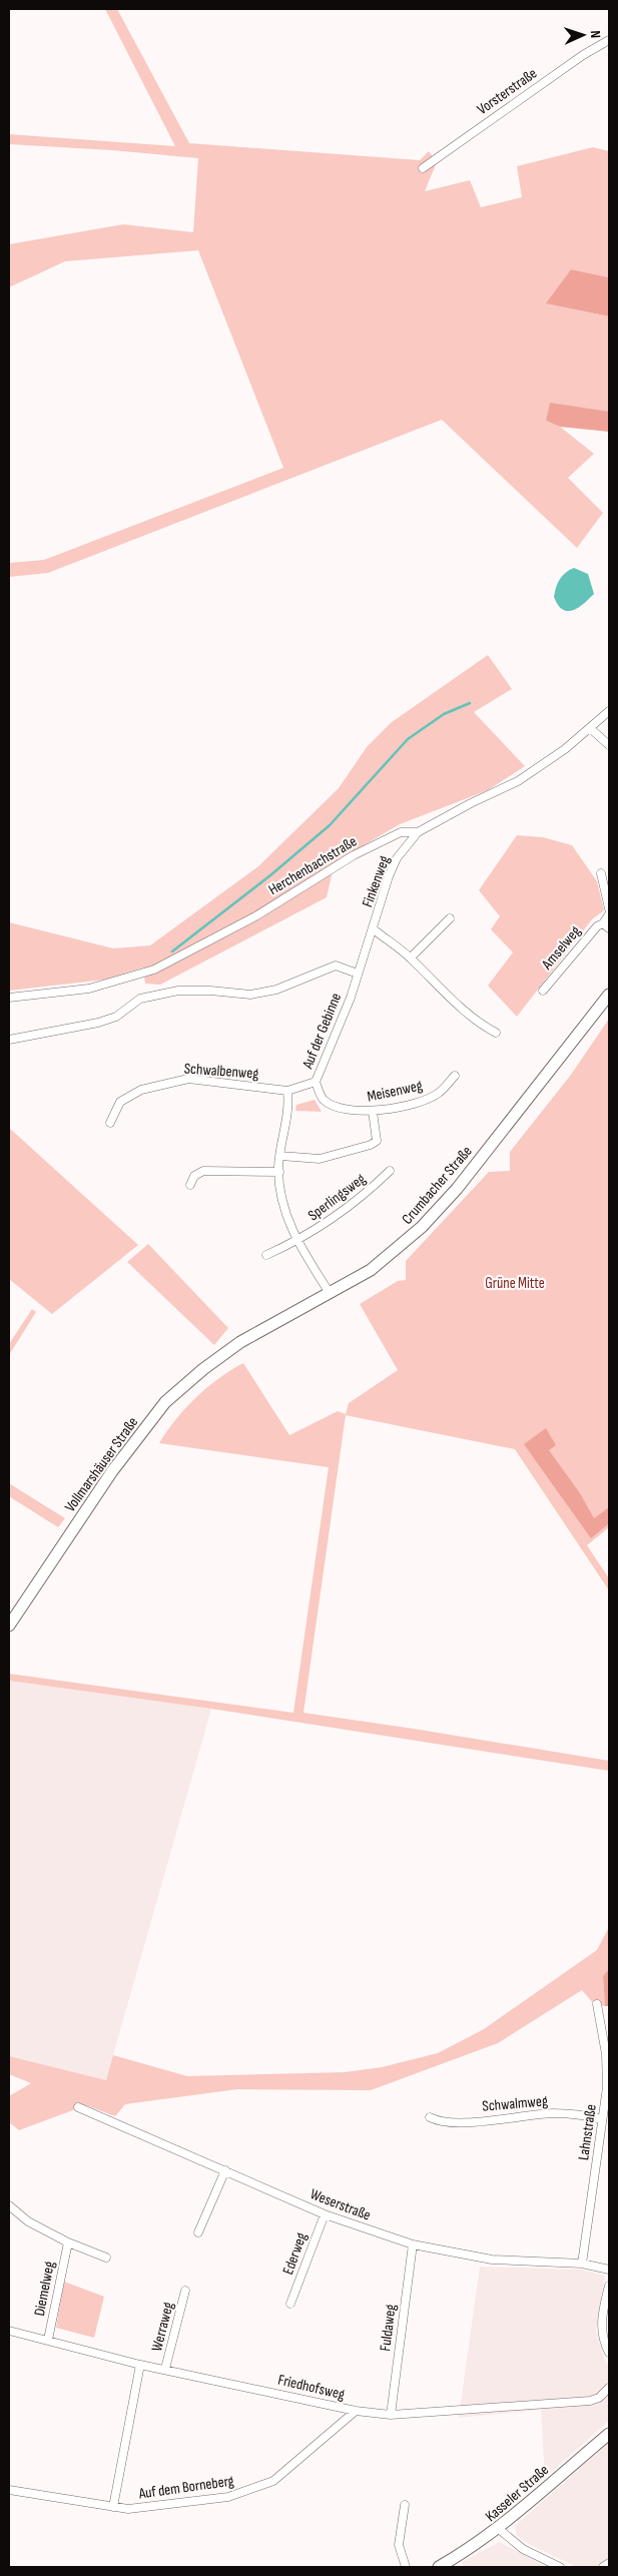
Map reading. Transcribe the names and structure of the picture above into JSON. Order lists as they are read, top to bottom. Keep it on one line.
{"streets":{"main road":["Crumbacher Straße","Vollmarshäuser Straße","Kasseler Straße"],"street":["Vorsterstraße","Herchenbachstraße","Finkenweg","Amselweg","Auf der Gebinne","Schwalbenweg","Meisenweg","Sperlingsweg","Schwalmweg","Lahnstraße","Weserstraße","Ederweg","Diemelweg","Werraweg","Fuldaweg","Friedhofsweg","Auf dem Borneberg"]},"crossings":[["Herchenbachstraße","Finkenweg"],["Finkenweg","Auf der Gebinne"],["Auf der Gebinne","Schwalbenweg"],["Auf der Gebinne","Meisenweg"],["Crumbacher Straße","Vollmarshäuser Straße"],["Schwalmweg","Lahnstraße"],["Lahnstraße","Weserstraße"],["Weserstraße","Ederweg"],["Weserstraße","Fuldaweg"],["Diemelweg","Friedhofsweg"],["Werraweg","Friedhofsweg"],["Fuldaweg","Friedhofsweg"],["Friedhofsweg","Auf dem Borneberg"]],"parks":["Grüne Mitte"],"north":"right"}
